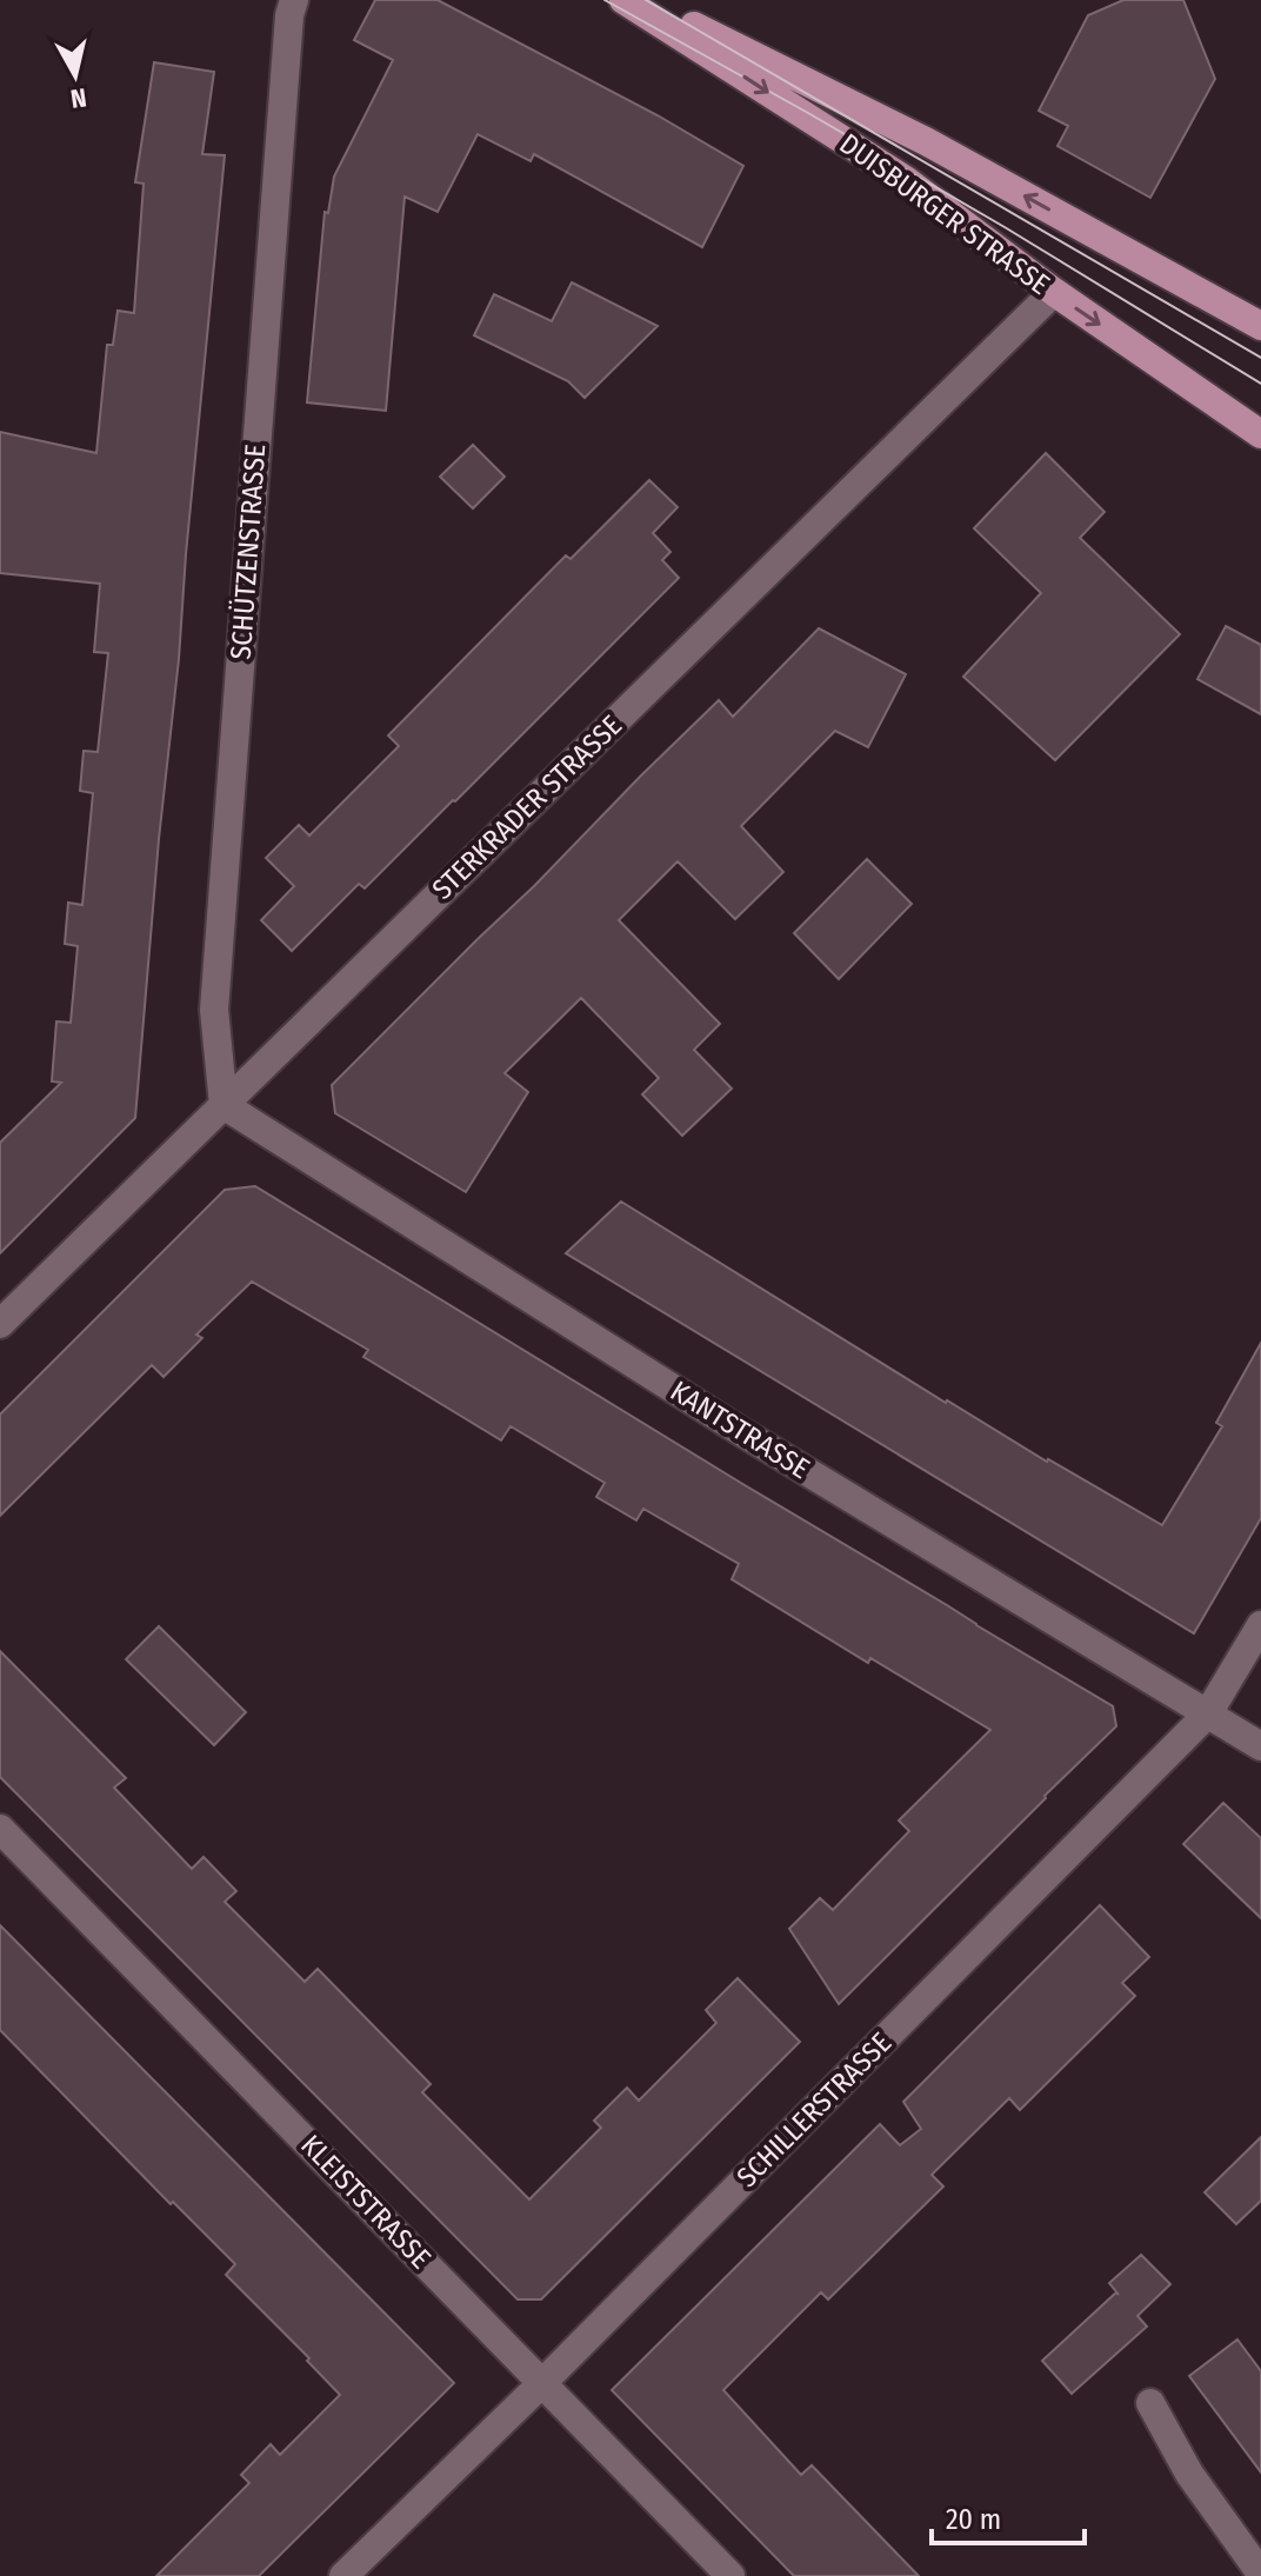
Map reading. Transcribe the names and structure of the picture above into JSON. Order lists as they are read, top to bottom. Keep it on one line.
{"streets":{"main road":["DUISBURGER STRASSE"],"street":["SCHÜTZENSTRASSE","STERKRADER STRASSE","KANTSTRASSE","SCHILLERSTRASSE","KLEISTSTRASSE"]},"crossings":[["DUISBURGER STRASSE","STERKRADER STRASSE"],["SCHÜTZENSTRASSE","STERKRADER STRASSE"],["SCHÜTZENSTRASSE","KANTSTRASSE"],["STERKRADER STRASSE","KANTSTRASSE"],["KANTSTRASSE","SCHILLERSTRASSE"],["SCHILLERSTRASSE","KLEISTSTRASSE"]],"scale_bar":"20 m","north":"bottom"}
